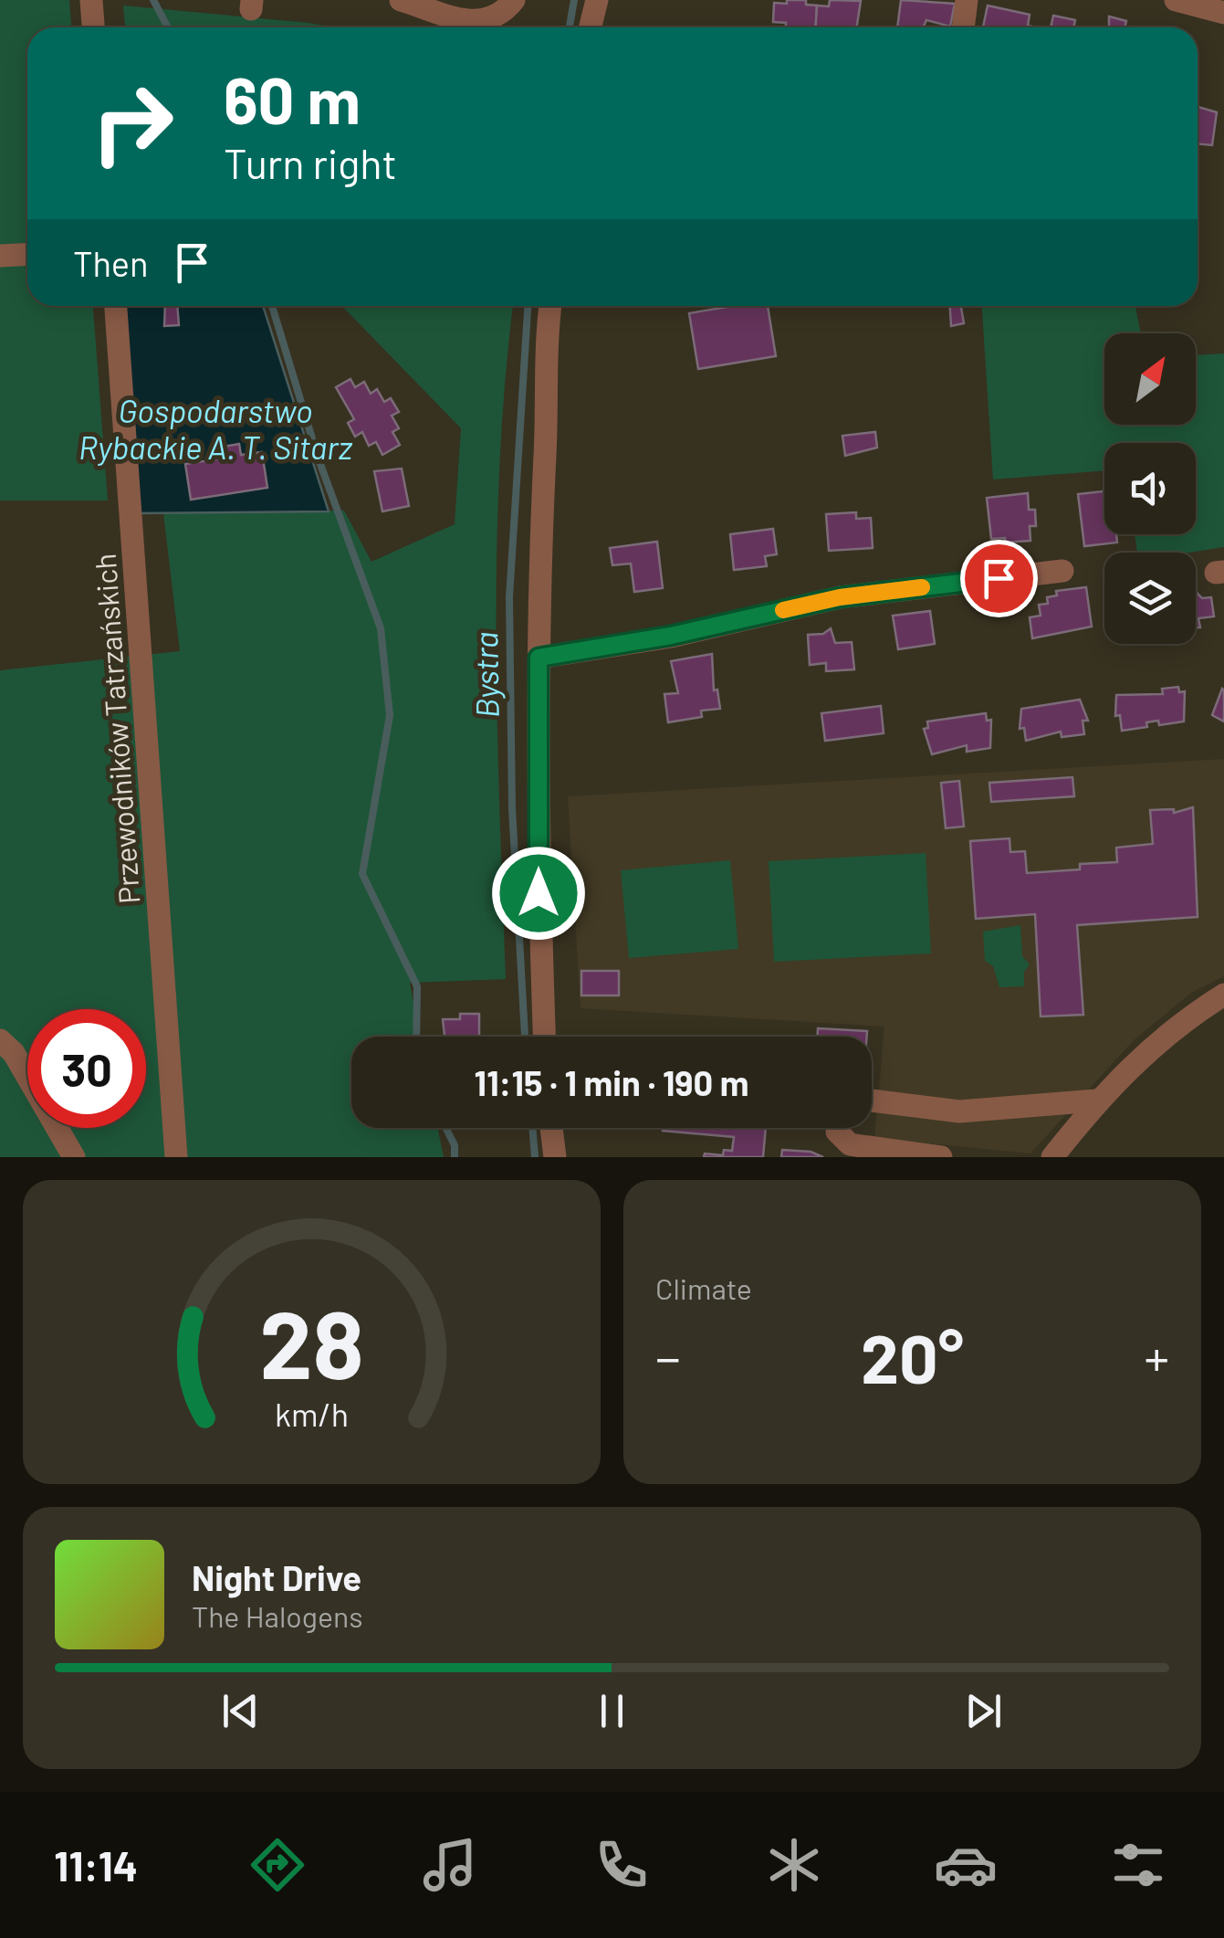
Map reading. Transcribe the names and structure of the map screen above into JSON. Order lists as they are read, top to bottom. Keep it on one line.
{"streets":{"street":["Przewodników Tatrzańskich"]},"water":["Gospodarstwo Rybackie A. T. Sitarz","Bystra"],"north":"top right","page":{"turn":["60 m","Turn right"],"then":"Then","limit":"30","trip":"11:15 · 1 min · 190 m","tile":"Climate","heat":["−","20°","+"],"song":["Night Drive","The Halogens"],"tabs":"11:14","gauge":["28","km/h"]}}
